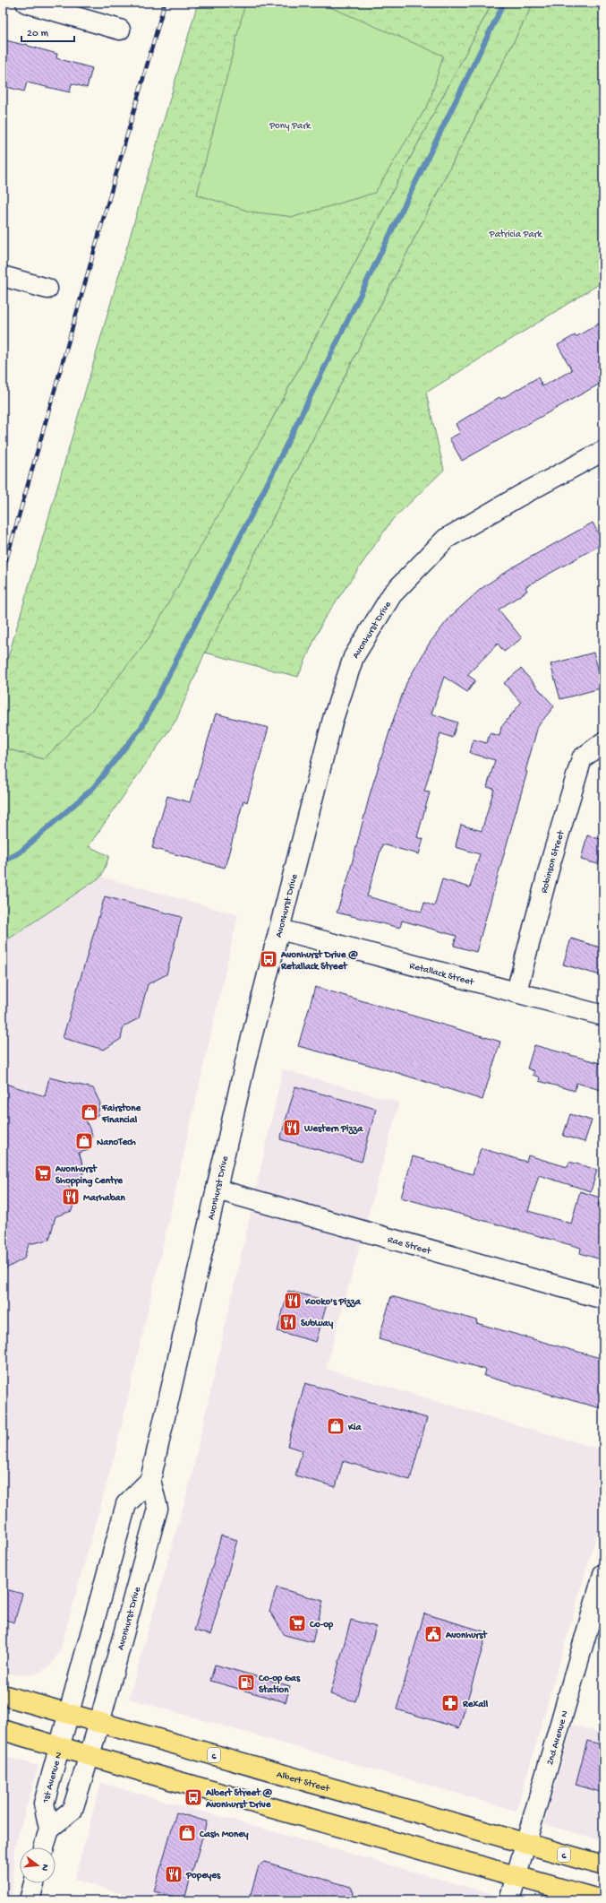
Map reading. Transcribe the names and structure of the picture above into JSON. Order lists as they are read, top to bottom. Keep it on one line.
{"streets":{"main road":["6","Albert Street"],"street":["Avonhurst Drive","Robinson Street","Retallack Street","Rae Street","2nd Avenue N","1st Avenue N"]},"crossings":[["Avonhurst Drive","Retallack Street"],["Avonhurst Drive","Rae Street"],["Avonhurst Drive","Albert Street"],["Robinson Street","Retallack Street"],["2nd Avenue N","Albert Street"]],"parks":["Pony Park","Patricia Park"],"places":{"bus stop":["Avonhurst Drive @ Retallack Street","Albert Street @ Avonhurst Drive"],"shop":["Fairstone Financial","NanoTech","Kia","Cash Money"],"restaurant":["Western Pizza","Marhaban","Kooko's Pizza","Subway","Popeyes"],"supermarket":["Avonhurst Shopping Centre","Co-op"],"public building":["Avonhurst"],"fuel station":["Co-op Gas Station"],"pharmacy":["Rexall"]},"scale_bar":"20 m","north":"right"}
